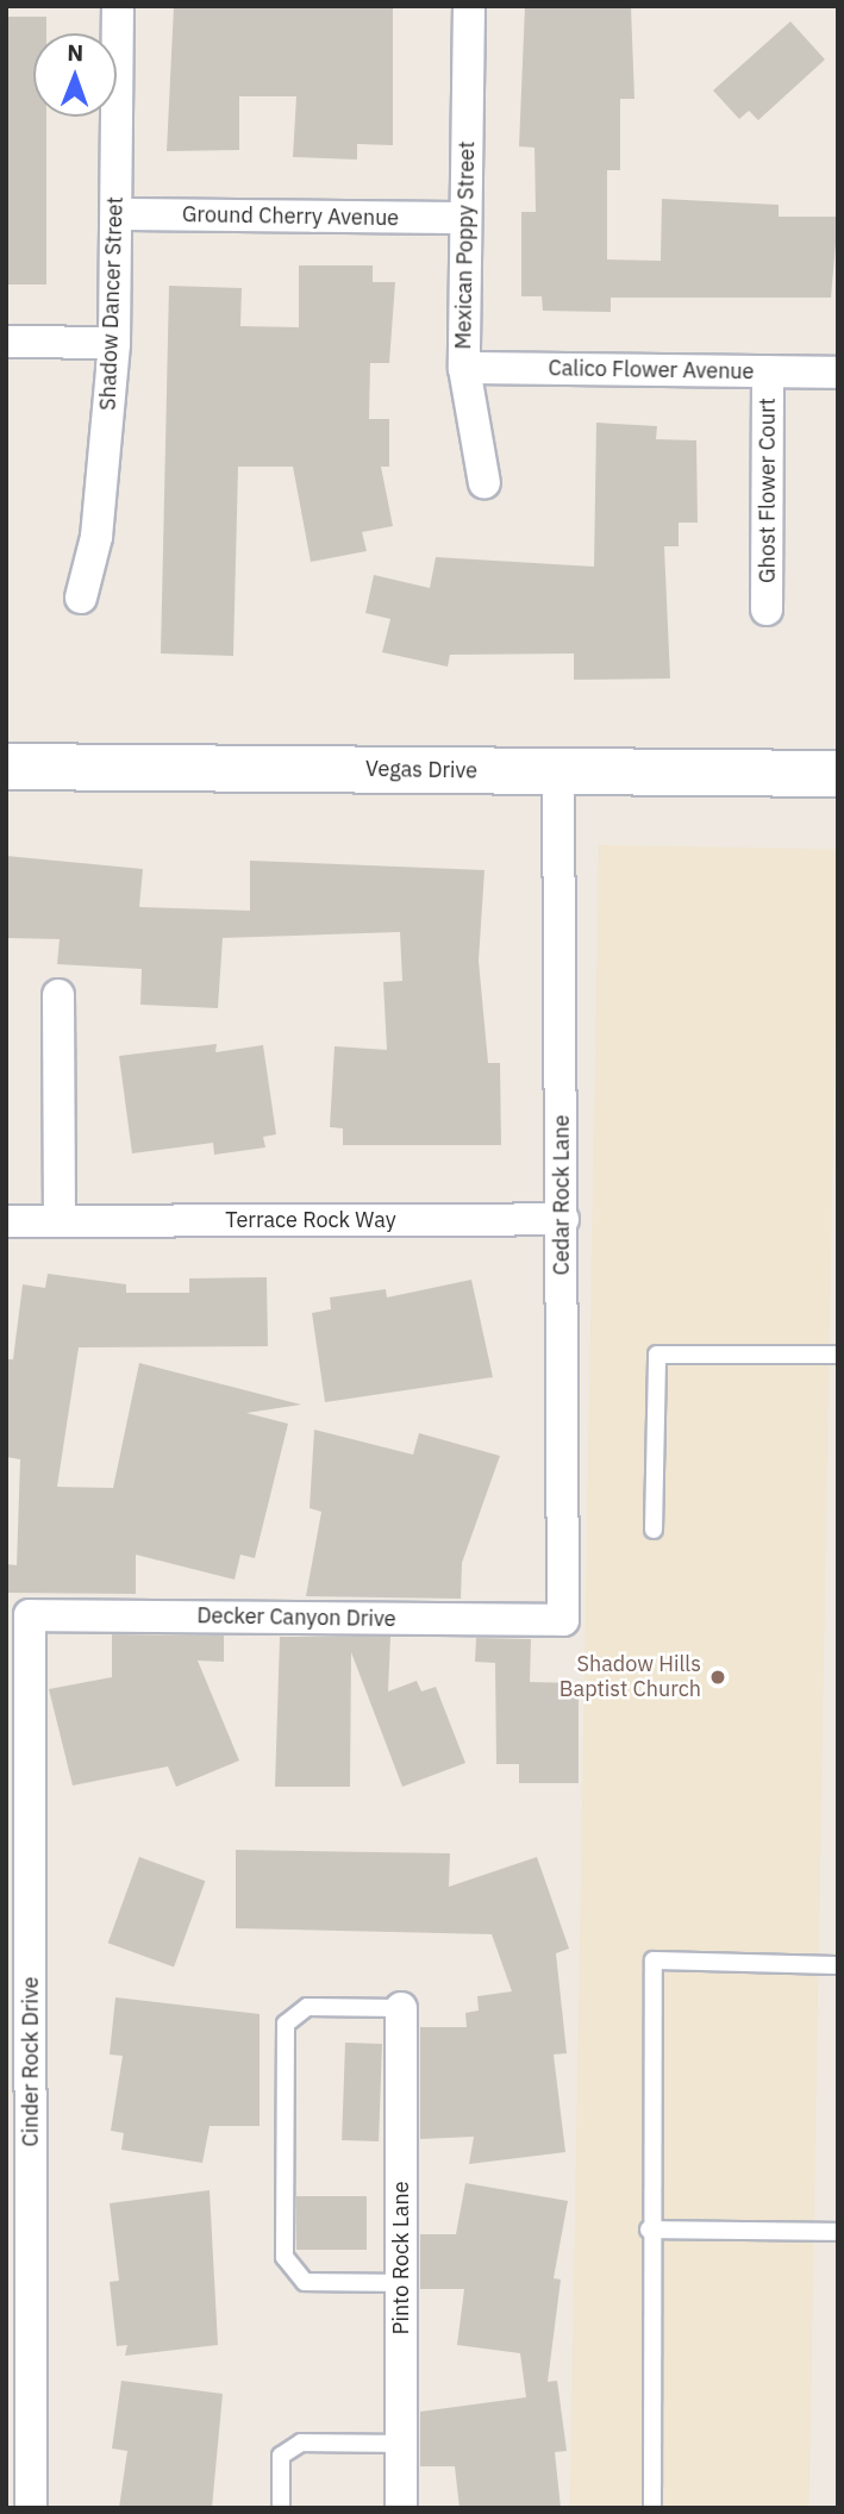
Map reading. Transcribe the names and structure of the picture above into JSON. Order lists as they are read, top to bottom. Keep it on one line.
{"streets":{"main road":["Vegas Drive"],"street":["Ground Cherry Avenue","Mexican Poppy Street","Shadow Dancer Street","Calico Flower Avenue","Ghost Flower Court","Cedar Rock Lane","Terrace Rock Way","Decker Canyon Drive","Cinder Rock Drive","Pinto Rock Lane"]},"crossings":[["Ground Cherry Avenue","Mexican Poppy Street"],["Ground Cherry Avenue","Shadow Dancer Street"],["Mexican Poppy Street","Calico Flower Avenue"],["Calico Flower Avenue","Ghost Flower Court"],["Vegas Drive","Cedar Rock Lane"],["Cedar Rock Lane","Terrace Rock Way"],["Cedar Rock Lane","Decker Canyon Drive"],["Decker Canyon Drive","Cinder Rock Drive"]],"places":["Shadow Hills Baptist Church"],"north":"top"}
